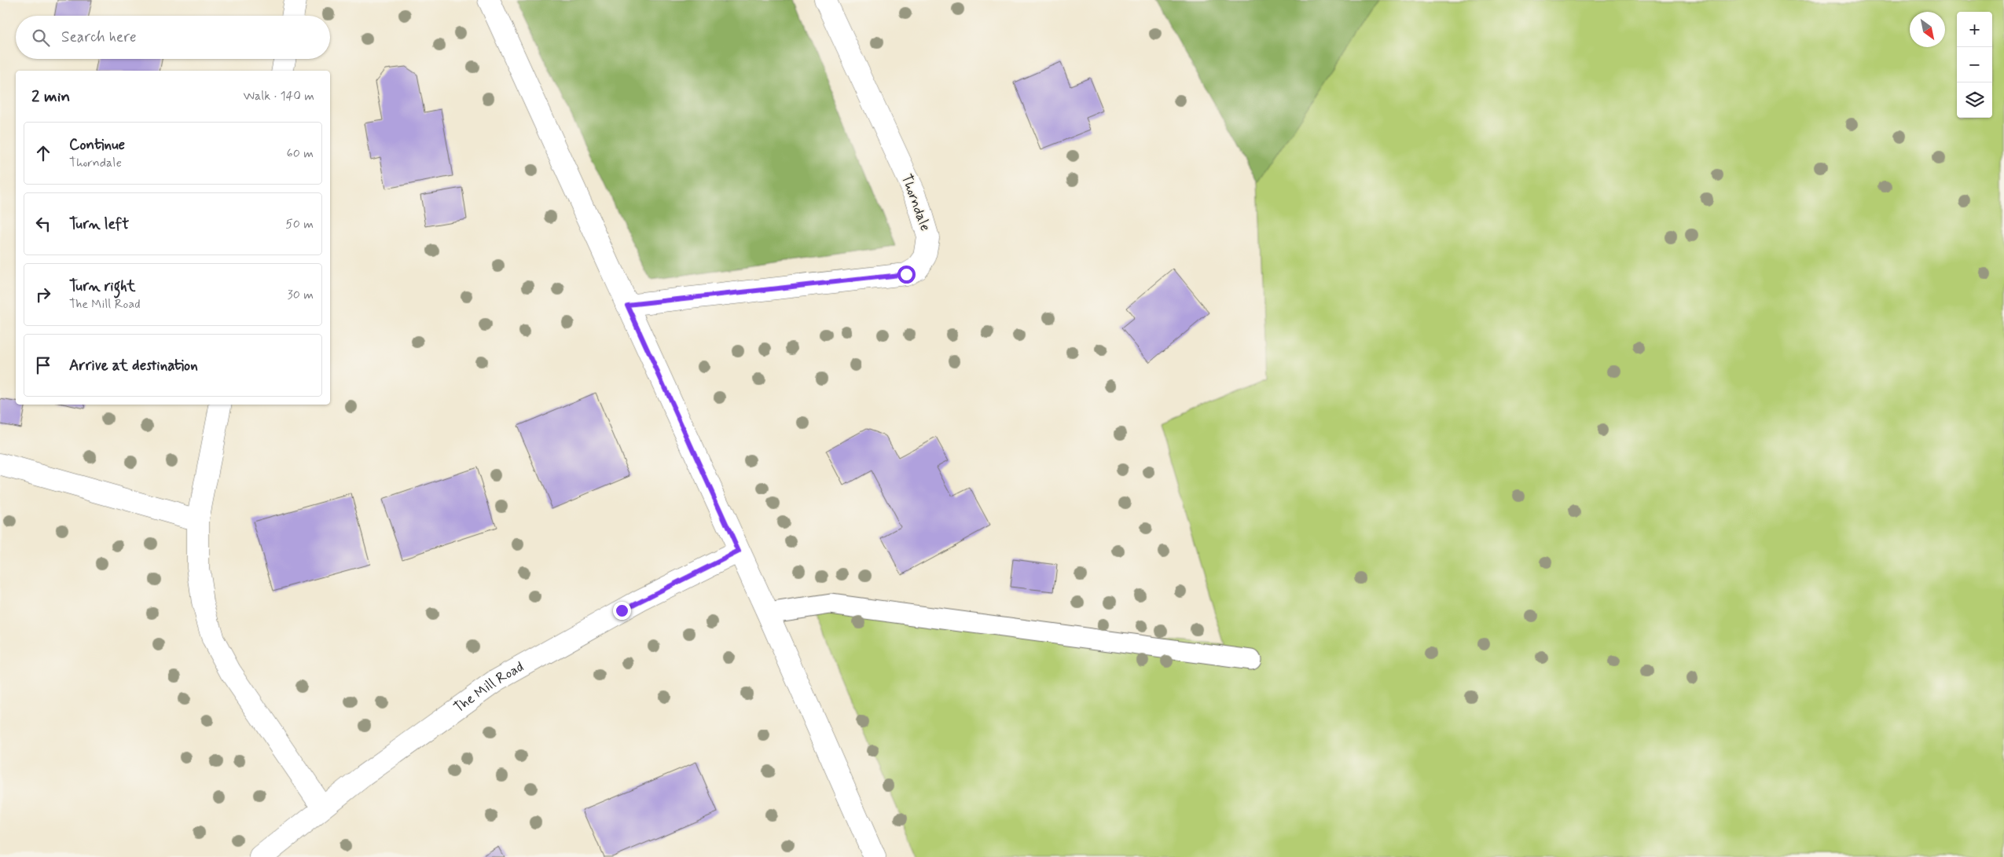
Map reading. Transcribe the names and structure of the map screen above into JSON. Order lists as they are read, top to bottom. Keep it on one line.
{"streets":{"street":["Thorndale","The Mill Road"]},"north":"bottom right","page":{"map_buttons":["+","−"],"search":"Search here","heading":["2 min","Walk · 140 m"],"list":[["Continue","Thorndale","60 m"],["Turn left","50 m"],["Turn right","The Mill Road","30 m"],"Arrive at destination"]}}
